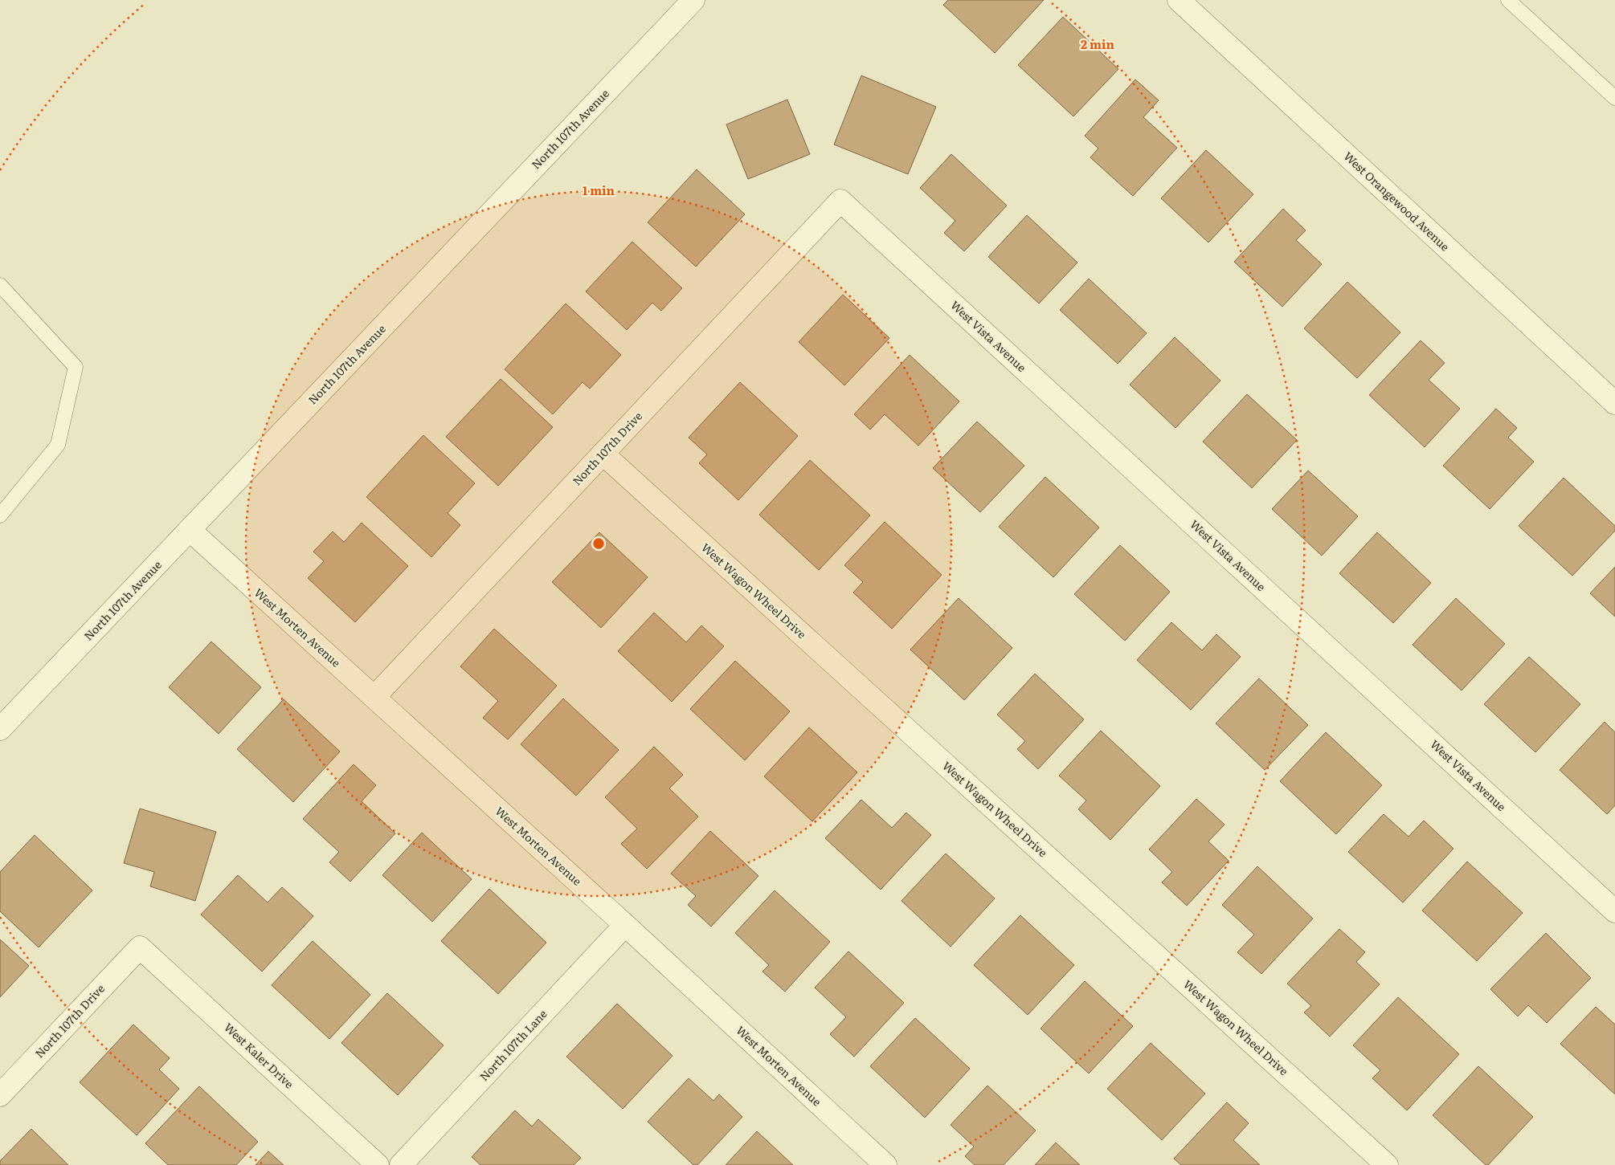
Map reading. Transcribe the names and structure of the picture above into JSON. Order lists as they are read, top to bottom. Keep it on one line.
{"streets":{"street":["North 107th Avenue","West Orangewood Avenue","West Vista Avenue","North 107th Drive","West Wagon Wheel Drive","West Morten Avenue","North 107th Lane","West Kaler Drive"]},"crossings":[["North 107th Avenue","West Morten Avenue"],["West Vista Avenue","North 107th Drive"],["North 107th Drive","West Wagon Wheel Drive"],["North 107th Drive","West Morten Avenue"],["North 107th Drive","West Kaler Drive"],["West Morten Avenue","North 107th Lane"]],"rings":["2 min","1 min"]}
